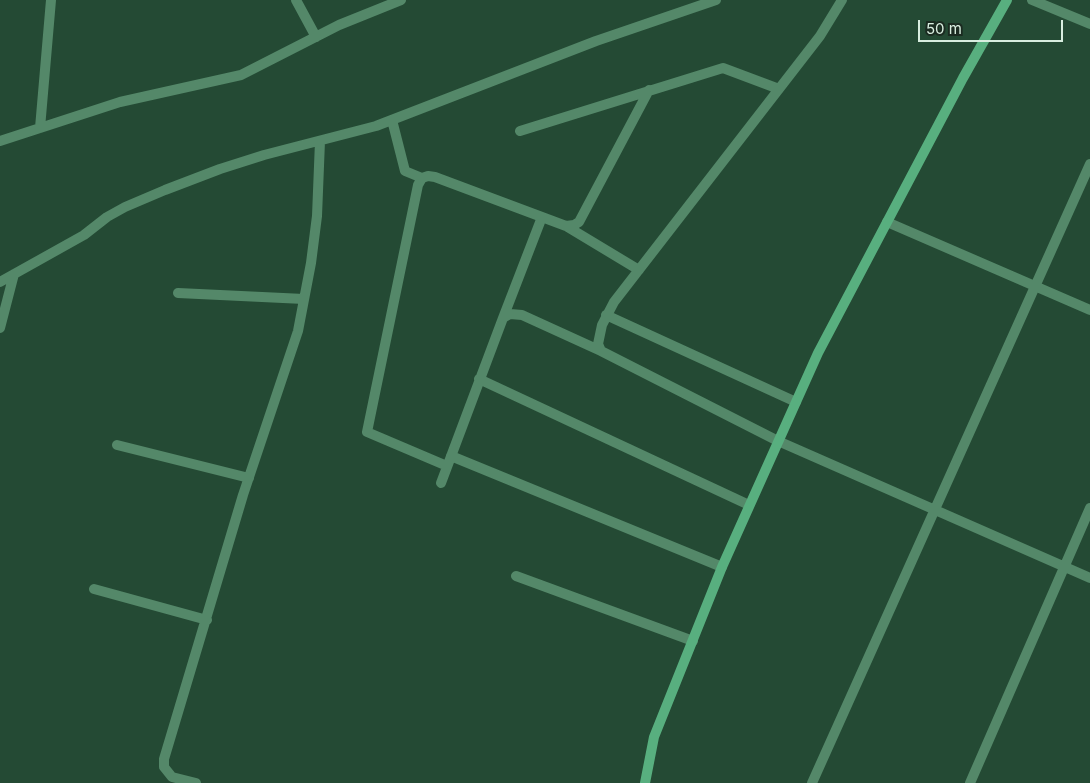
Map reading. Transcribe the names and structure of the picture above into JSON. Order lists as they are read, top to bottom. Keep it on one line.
{"scale_bar":"50 m"}
